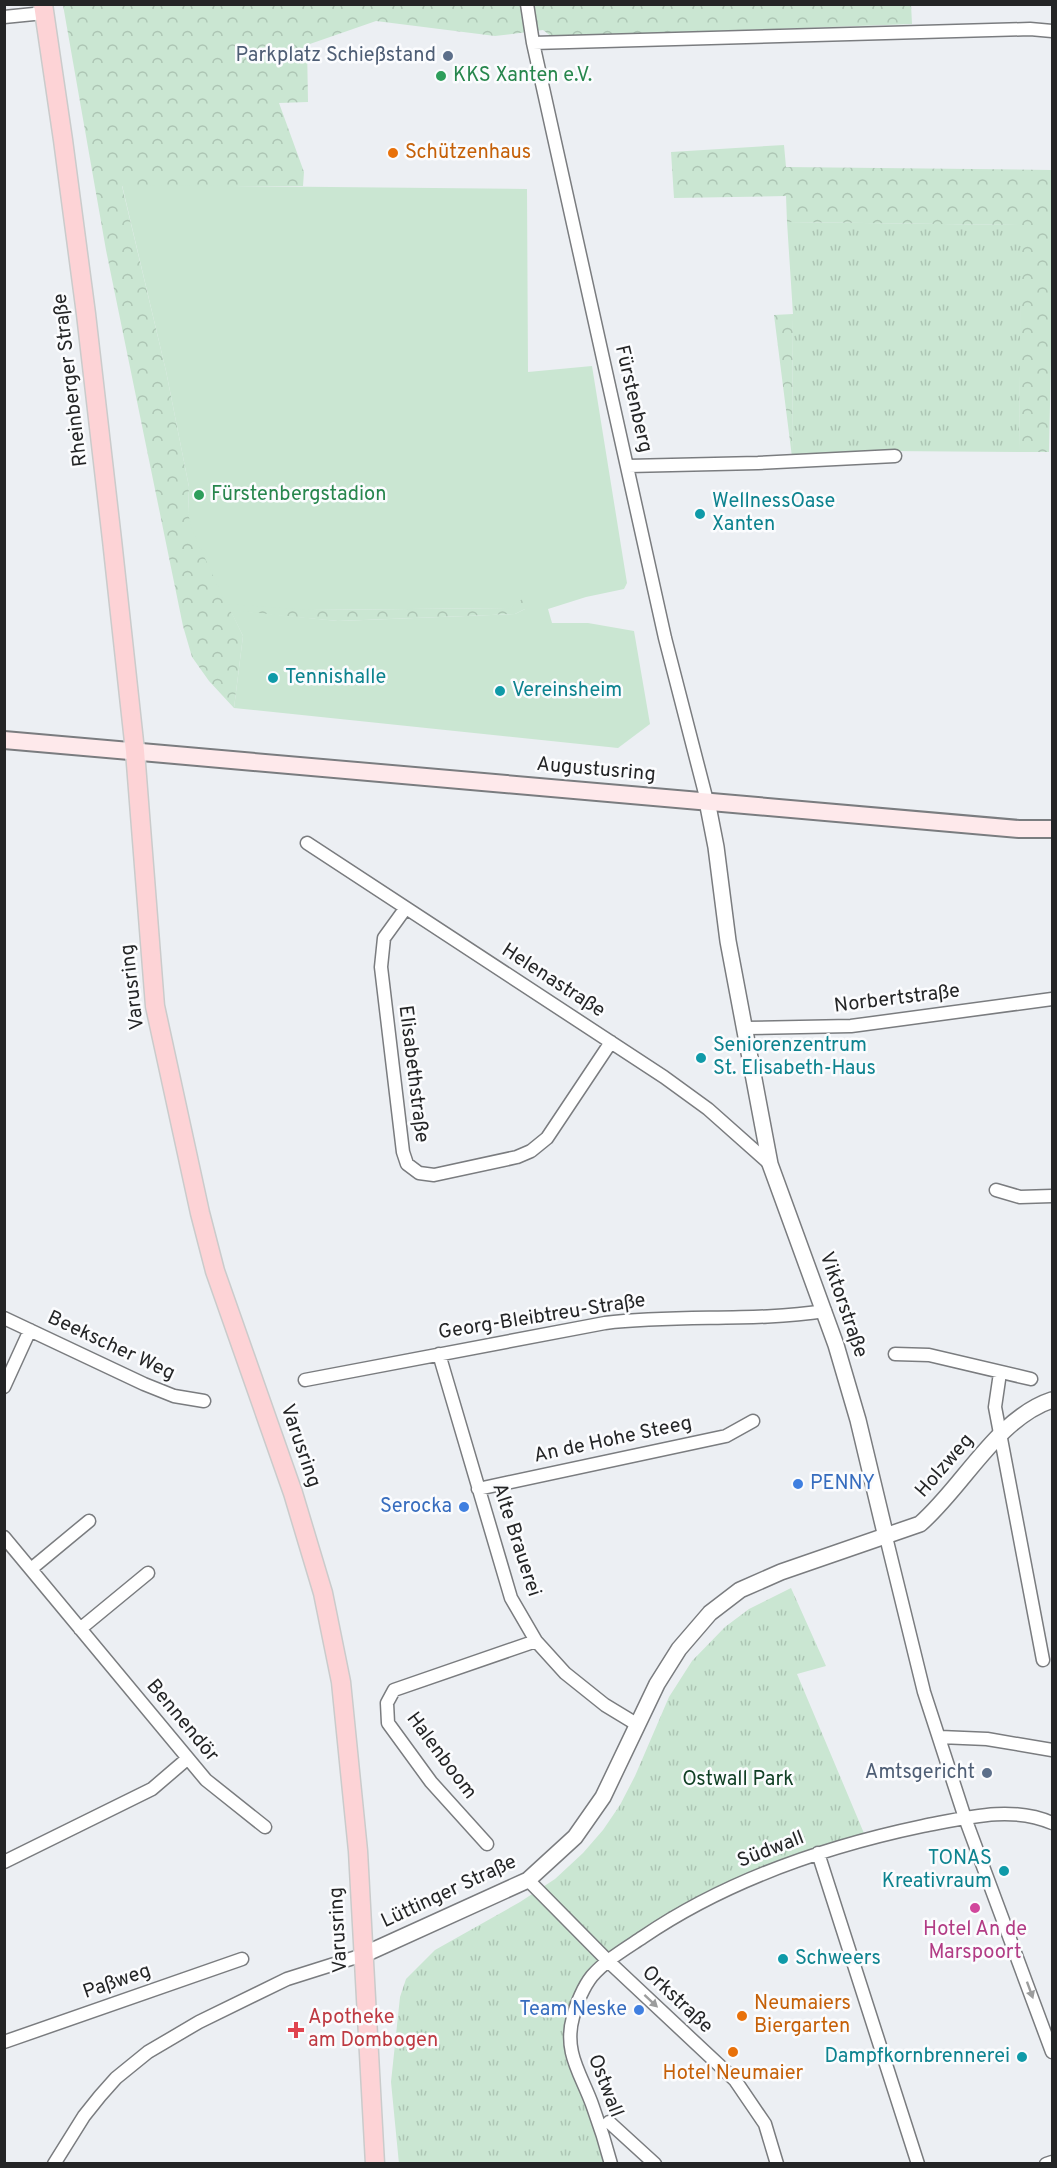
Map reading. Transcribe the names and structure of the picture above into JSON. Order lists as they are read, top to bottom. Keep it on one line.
{"streets":{"main road":["Rheinberger Straße","Augustusring","Varusring"],"street":["Fürstenberg","Helenastraße","Norbertstraße","Elisabethstraße","Viktorstraße","Georg-Bleibtreu-Straße","Beekscher Weg","An de Hohe Steeg","Holzweg","Alte Brauerei","Bennendör","Halenboom","Südwall","Lüttinger Straße","Paßweg","Orkstraße","Ostwall"]},"crossings":[["Rheinberger Straße","Augustusring"],["Rheinberger Straße","Varusring"],["Fürstenberg","Augustusring"],["Fürstenberg","Viktorstraße"],["Augustusring","Varusring"],["Augustusring","Viktorstraße"],["Helenastraße","Elisabethstraße"],["Helenastraße","Viktorstraße"],["Varusring","Lüttinger Straße"],["Norbertstraße","Viktorstraße"],["Viktorstraße","Georg-Bleibtreu-Straße"],["Viktorstraße","Holzweg"],["Viktorstraße","Südwall"],["Viktorstraße","Lüttinger Straße"],["Georg-Bleibtreu-Straße","Alte Brauerei"],["An de Hohe Steeg","Alte Brauerei"],["Holzweg","Lüttinger Straße"],["Alte Brauerei","Halenboom"],["Alte Brauerei","Lüttinger Straße"],["Südwall","Orkstraße"],["Südwall","Ostwall"],["Lüttinger Straße","Orkstraße"],["Orkstraße","Ostwall"]],"one_way":["Orkstraße"],"parks":["Ostwall Park"],"places":{"other":["Parkplatz Schießstand","KKS Xanten e.V.","Schützenhaus","Fürstenbergstadion","WellnessOase Xanten","Tennishalle","Vereinsheim","Seniorenzentrum St. Elisabeth-Haus","PENNY","Serocka","Amtsgericht","TONAS Kreativraum","Hotel An de Marspoort","Schweers","Team Neske","Neumaiers Biergarten","Hotel Neumaier","Dampfkornbrennerei"],"health":["Apotheke am Dombogen"]}}
